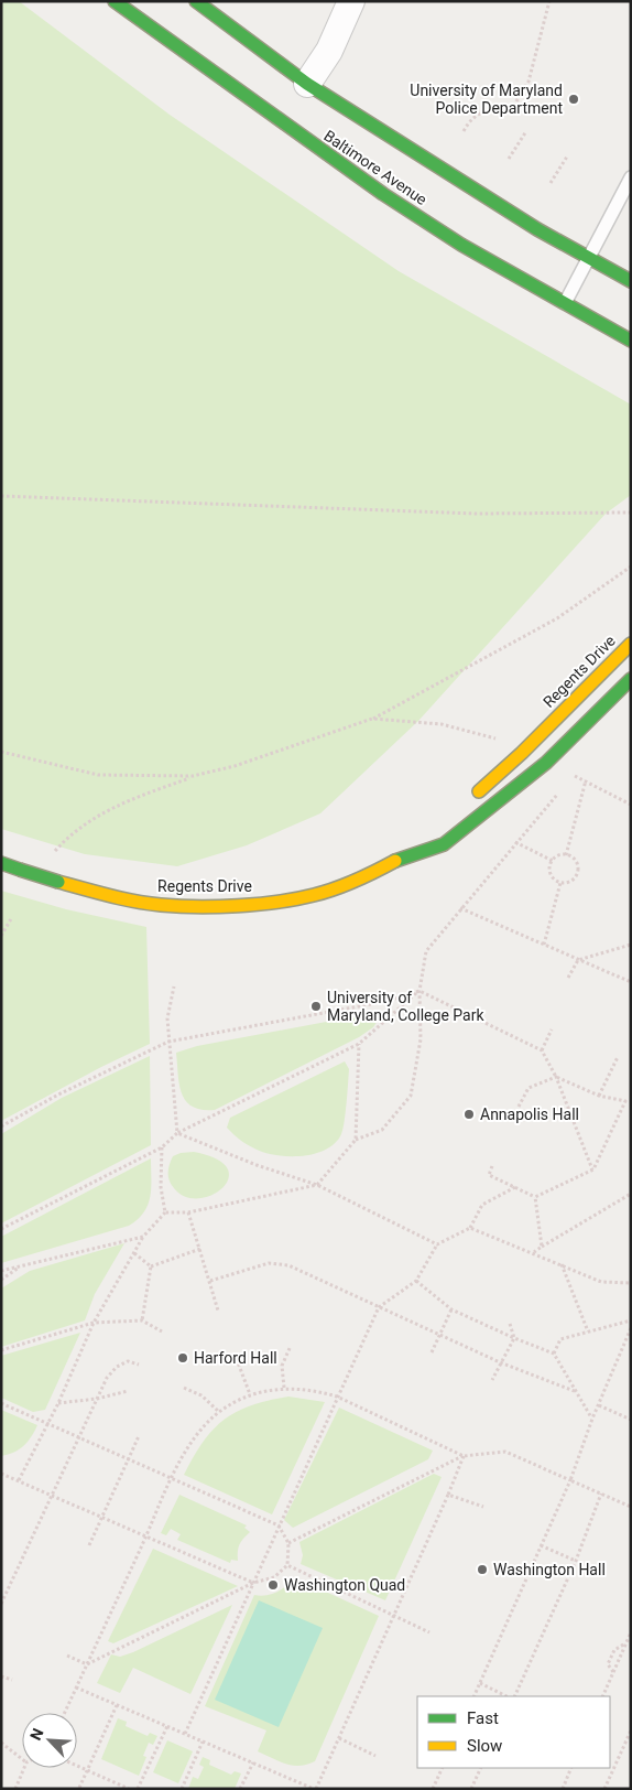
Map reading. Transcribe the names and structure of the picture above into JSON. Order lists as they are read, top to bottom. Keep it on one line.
{"streets":{"main road":["Baltimore Avenue","Regents Drive"]},"places":["University of Maryland Police Department","University of Maryland, College Park","Annapolis Hall","Harford Hall","Washington Hall","Washington Quad"],"legend":["Fast","Slow"],"north":"top left"}
